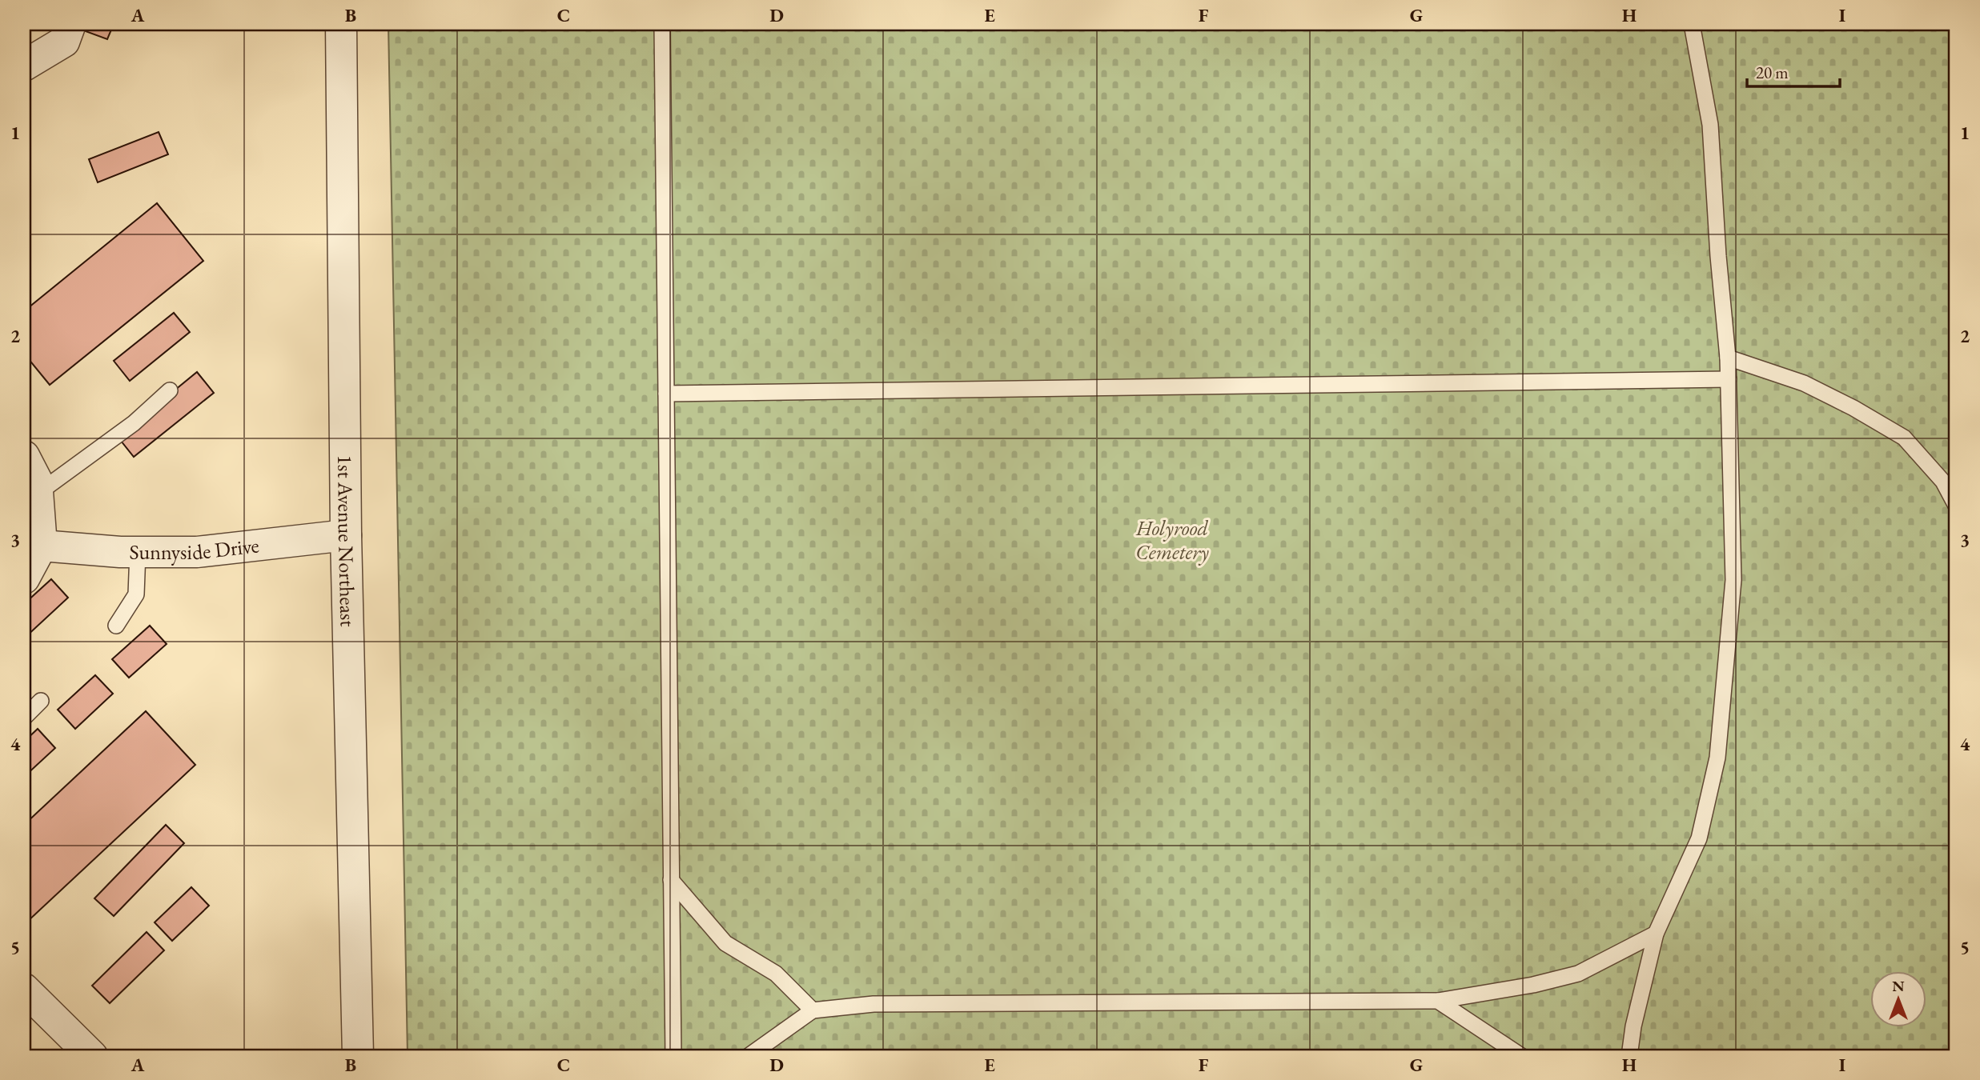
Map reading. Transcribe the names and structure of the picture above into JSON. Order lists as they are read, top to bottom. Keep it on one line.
{"streets":{"street":["1st Avenue Northeast","Sunnyside Drive"]},"crossings":[["1st Avenue Northeast","Sunnyside Drive"]],"parks":["Holyrood Cemetery"],"scale_bar":"20 m","north":"top","grid":{"columns":["A","B","C","D","E","F","G","H","I"],"rows":["1","2","3","4","5"]}}
